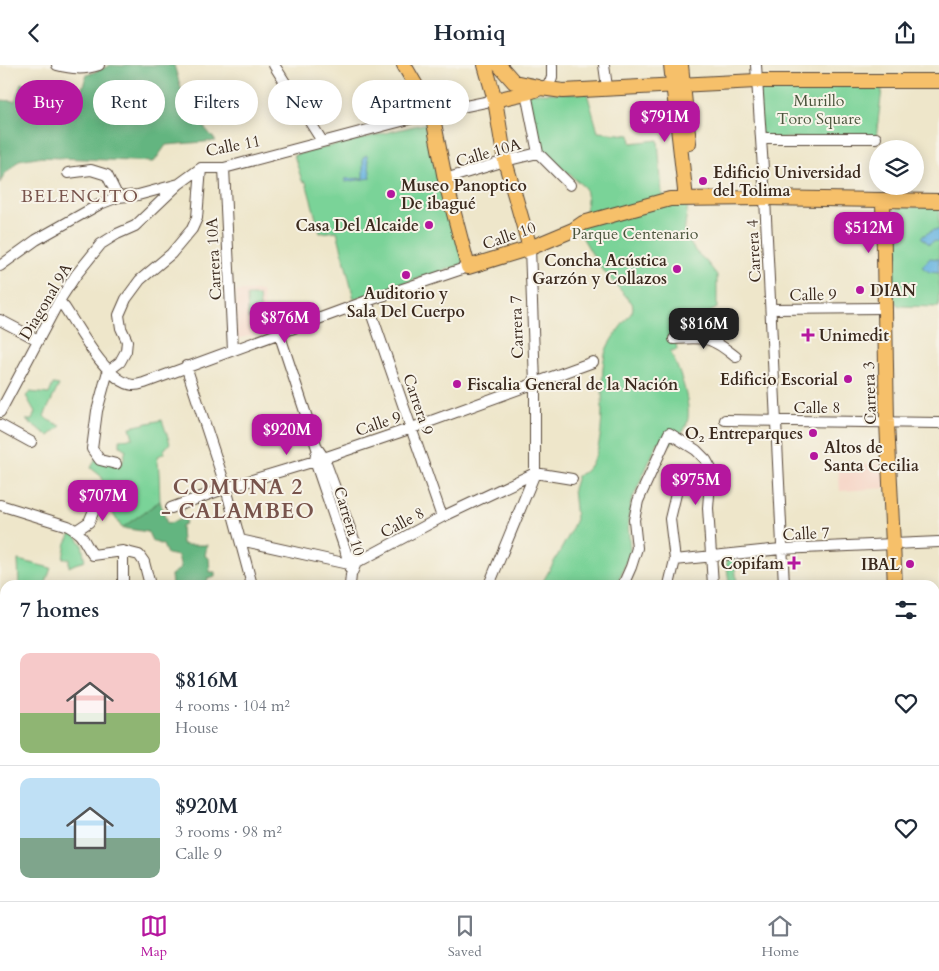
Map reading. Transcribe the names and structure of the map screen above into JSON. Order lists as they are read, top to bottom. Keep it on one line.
{"streets":{"main road":["Calle 11","Calle 10","Carrera 7","Carrera 3"],"street":["Calle 10A","Carrera 4","Carrera 10A","Calle 9","Diagonal 9A","Carrera 9","Calle 8","Carrera 10","Calle 7"]},"crossings":[["Calle 11","Carrera 10A"],["Calle 11","Diagonal 9A"],["Calle 11","Carrera 7"],["Calle 10A","Carrera 7"],["Calle 10","Carrera 4"],["Calle 10","Carrera 10A"],["Calle 10","Carrera 7"],["Calle 10","Carrera 3"],["Calle 10","Carrera 9"],["Calle 10","Carrera 10"],["Carrera 4","Calle 9"],["Carrera 4","Calle 8"],["Carrera 4","Calle 7"],["Calle 9","Carrera 7"],["Calle 9","Carrera 3"],["Calle 9","Carrera 9"],["Calle 9","Carrera 10"],["Carrera 7","Calle 8"],["Carrera 3","Calle 8"],["Carrera 3","Calle 7"],["Carrera 9","Calle 8"],["Calle 8","Carrera 10"]],"districts":["BELENCITO","COMUNA 2 - CALAMBEO"],"parks":["Murillo Toro Square","Parque Centenario"],"places":{"other":["Edificio Universidad del Tolima","Museo Panoptico De ibagué","Casa Del Alcaide","Concha Acústica Garzón y Collazos","Auditorio y Sala Del Cuerpo","DIAN","Edificio Escorial","Fiscalia General de la Nación","O₂ Entreparques","Altos de Santa Cecilia","IBAL"],"health":["Unimedit","Copifam"]},"page":{"header":"Homiq","chip":["Buy","Rent","Filters","New","Apartment"],"price":["$791M","$512M","$876M","$816M","$920M","$975M","$707M"],"heading":"7 homes","list":[{"name":"$816M","note":"4 rooms · 104 m² · House"},{"name":"$920M","note":"3 rooms · 98 m² · Calle 9"}],"tabs":["Map","Saved","Home"]}}
